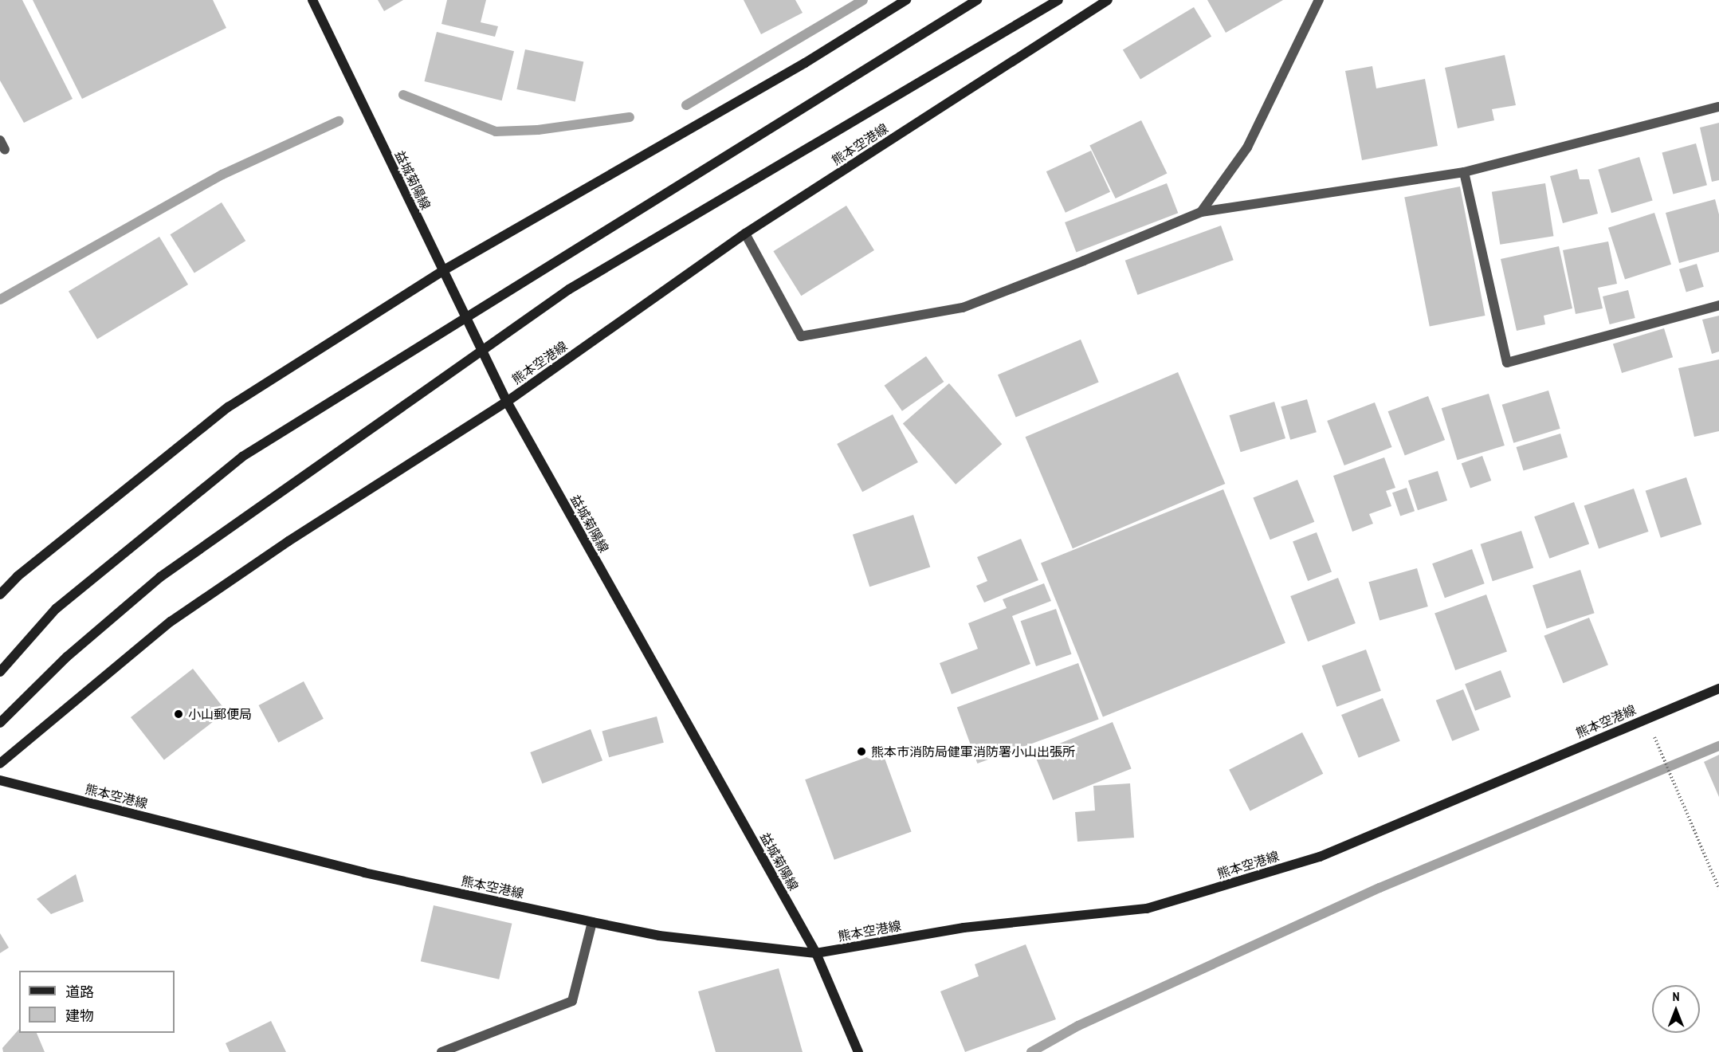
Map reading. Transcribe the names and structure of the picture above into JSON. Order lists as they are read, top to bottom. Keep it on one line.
{"streets":{"main road":["熊本空港線","益城菊陽線"]},"crossings":[["熊本空港線","益城菊陽線"]],"places":["小山郵便局","熊本市消防局健軍消防署小山出張所"],"legend":["道路","建物"],"north":"top"}
